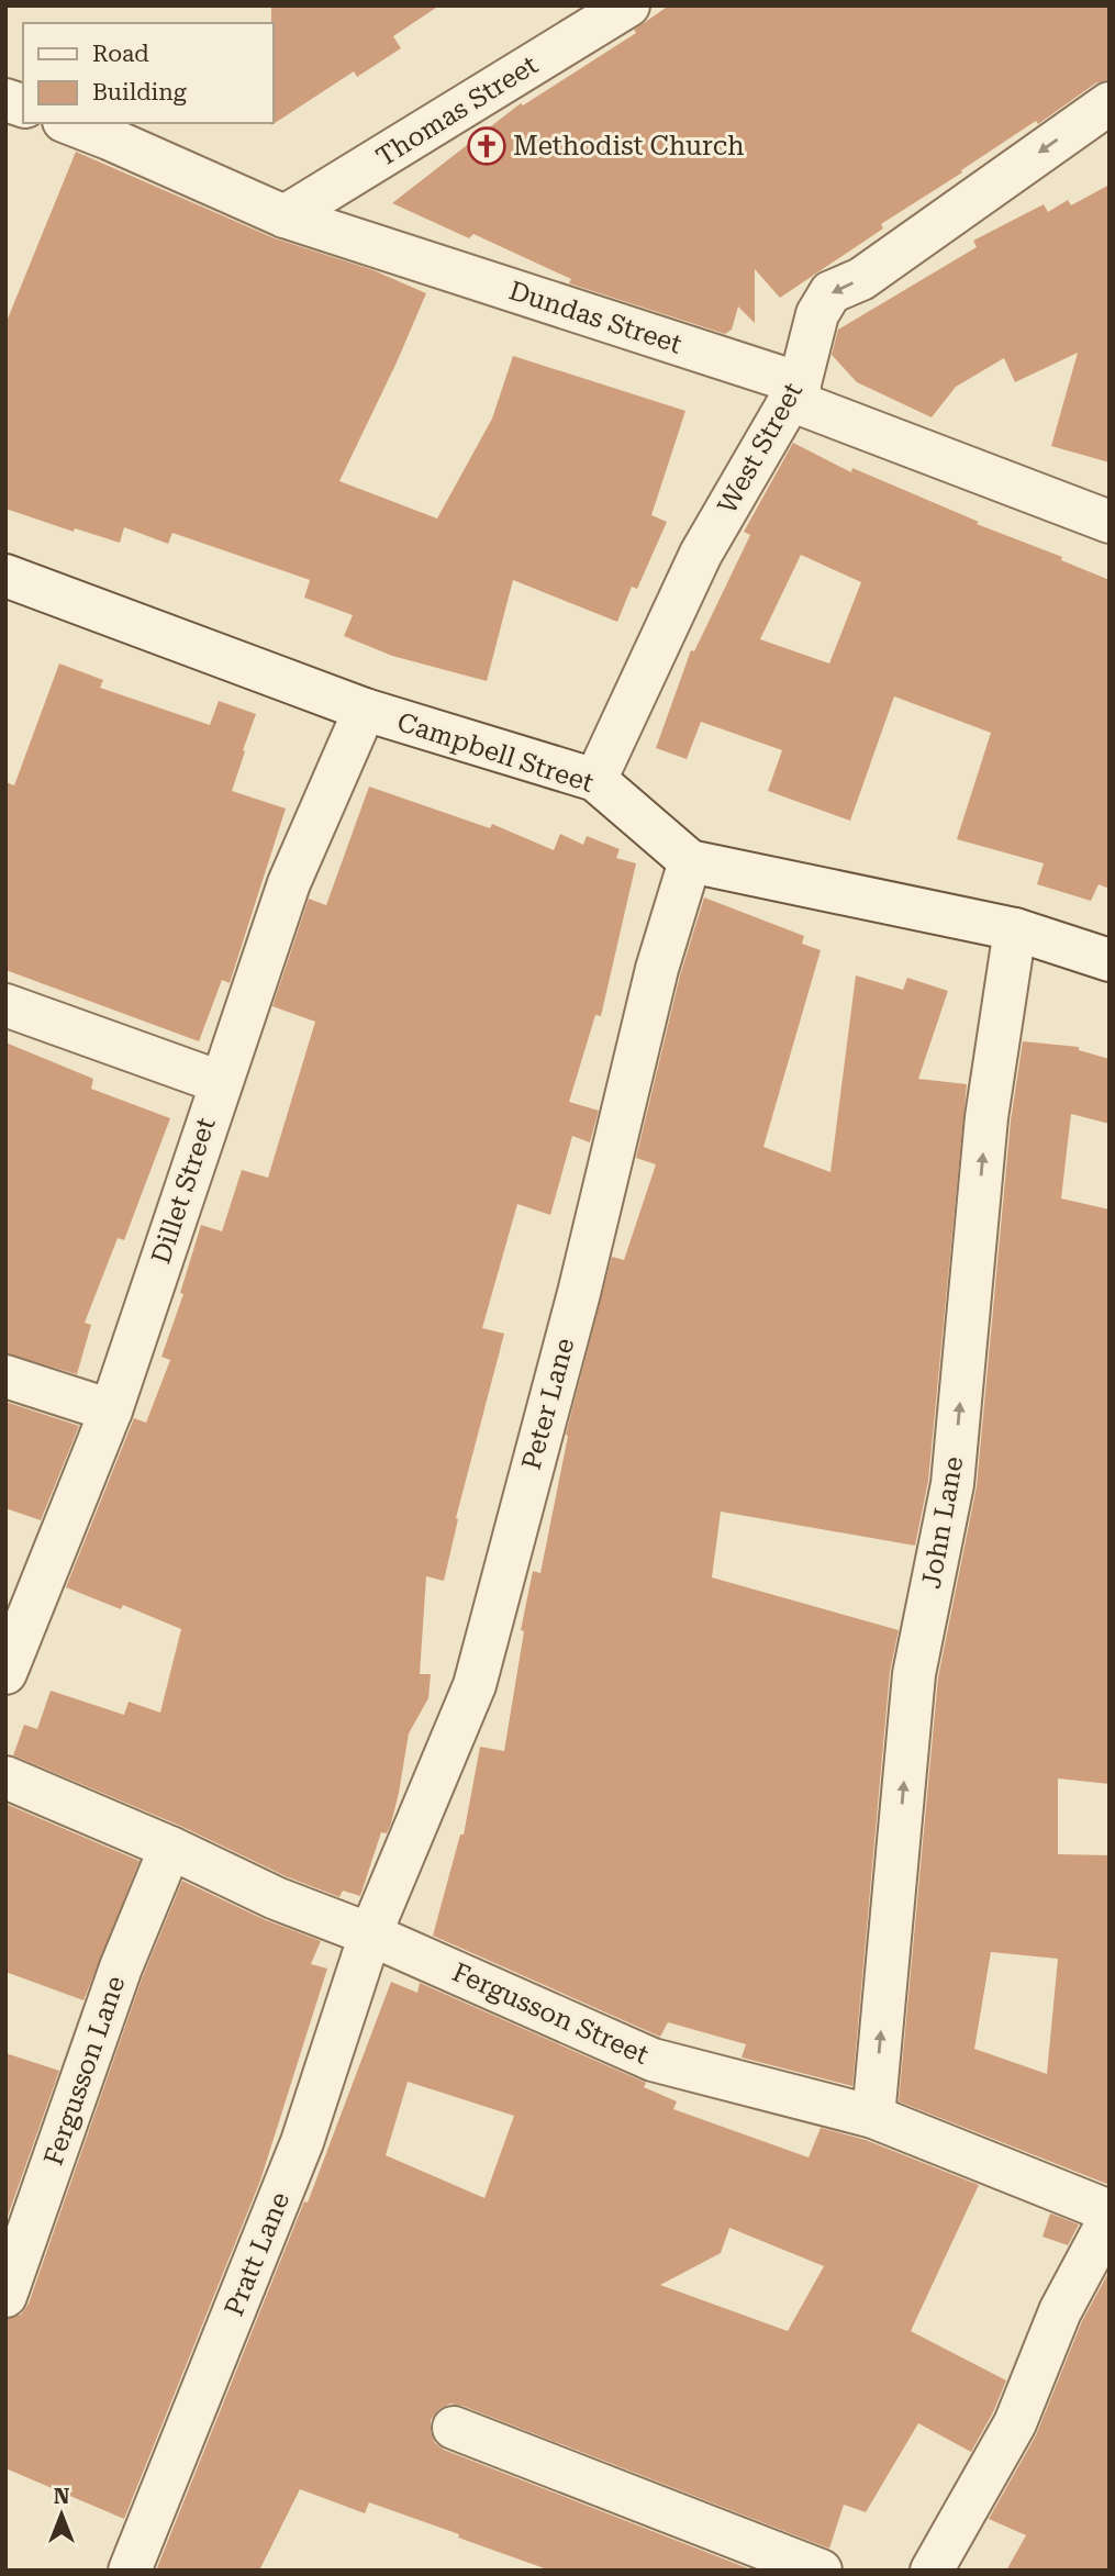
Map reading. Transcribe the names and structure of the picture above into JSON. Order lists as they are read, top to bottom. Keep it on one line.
{"streets":{"street":["Thomas Street","Dundas Street","West Street","Campbell Street","Dillet Street","Peter Lane","John Lane","Fergusson Street","Fergusson Lane","Pratt Lane"]},"crossings":[["Thomas Street","Dundas Street"],["Dundas Street","West Street"],["West Street","Campbell Street"],["Campbell Street","Dillet Street"],["Campbell Street","Peter Lane"],["Campbell Street","John Lane"],["Peter Lane","Fergusson Street"],["Peter Lane","Pratt Lane"],["John Lane","Fergusson Street"],["Fergusson Street","Fergusson Lane"],["Fergusson Street","Pratt Lane"]],"one_way":["West Street","John Lane"],"places":{"church":["Methodist Church"]},"legend":["Road","Building"],"north":"top"}
